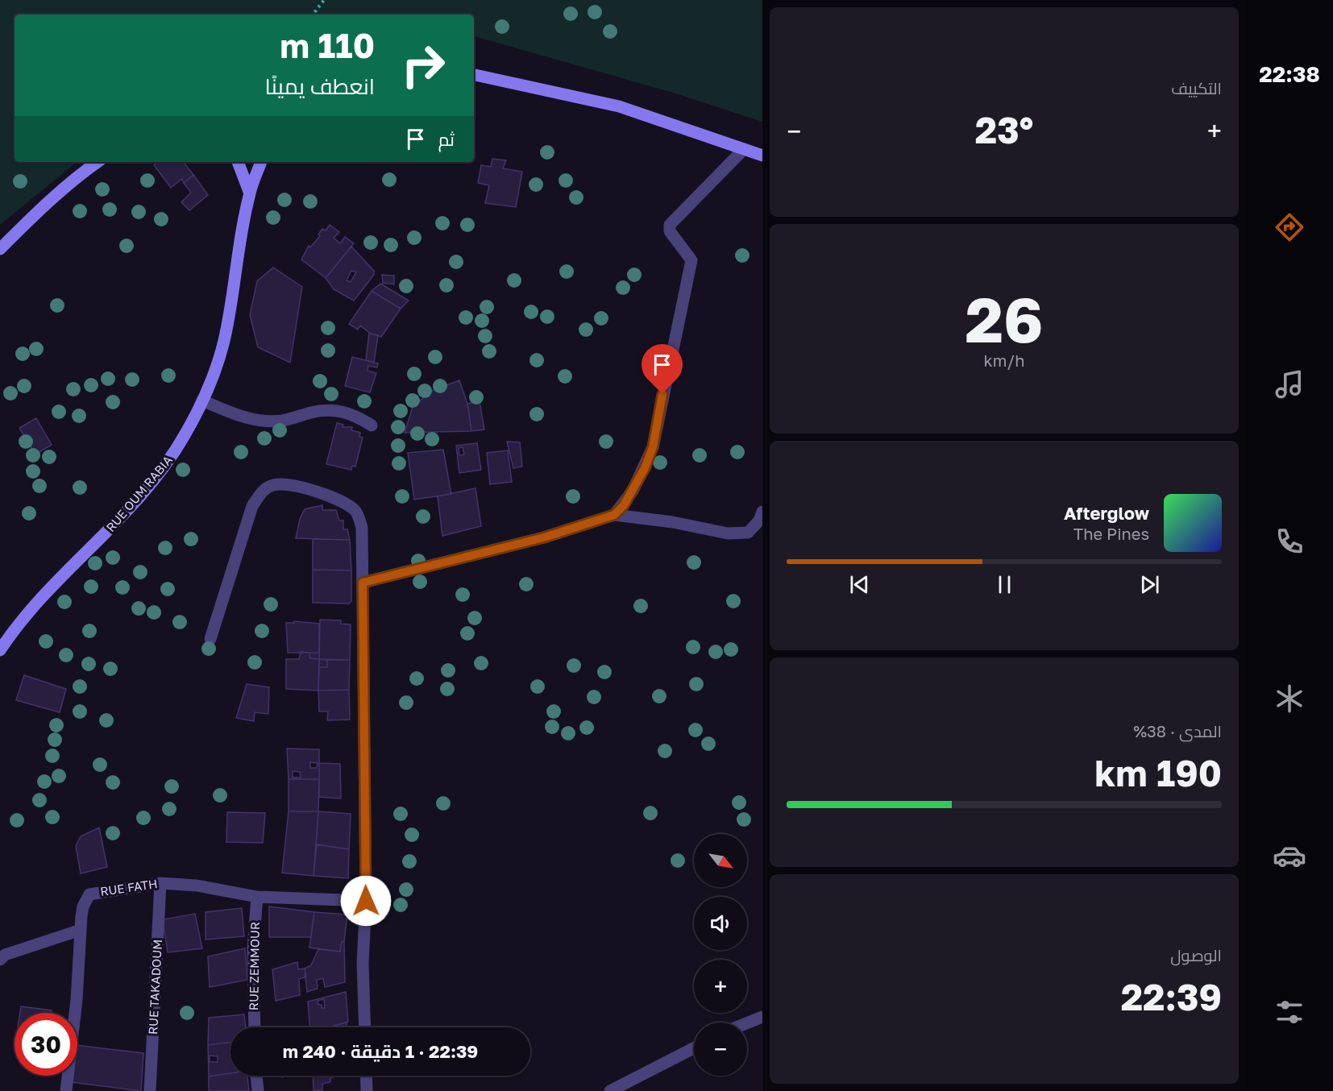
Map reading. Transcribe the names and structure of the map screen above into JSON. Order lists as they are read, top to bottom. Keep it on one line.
{"streets":{"street":["RUE OUM RABIA","RUE FATH","RUE ZEMMOUR","RUE TAKADOUM"]},"crossings":[["RUE FATH","RUE ZEMMOUR"],["RUE FATH","RUE TAKADOUM"]],"north":"bottom right","page":{"tabs":"22:38","tile":["التكييف",["26","km/h"],["المدى · 38%","190 km"],["الوصول","22:39"]],"turn":["110 m","انعطف يمينًا"],"heat":["−","23°","+"],"then":"ثم","song":["Afterglow","The Pines"],"map_buttons":["+","−"],"limit":"30","trip":"22:39 · 1 دقيقة · 240 m"}}
